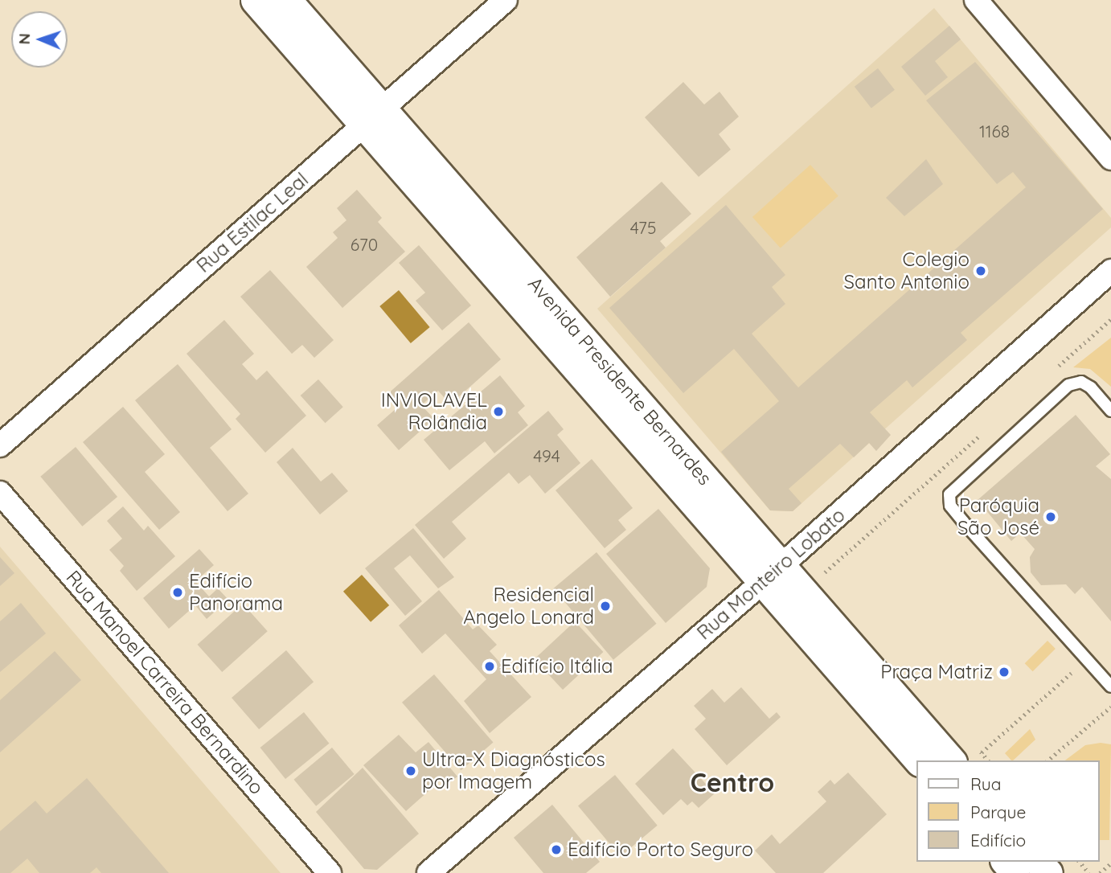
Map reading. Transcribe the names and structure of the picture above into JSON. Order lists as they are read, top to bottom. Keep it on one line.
{"streets":{"street":["Rua Estilac Leal","Avenida Presidente Bernardes","Rua Monteiro Lobato","Rua Manoel Carreira Bernardino"]},"crossings":[["Rua Estilac Leal","Avenida Presidente Bernardes"],["Avenida Presidente Bernardes","Rua Monteiro Lobato"]],"districts":["Centro"],"places":["Colegio Santo Antonio","INVIOLAVEL Rolândia","Paróquia São José","Edifício Panorama","Residencial Angelo Lonard","Edifício Itália","Praça Matriz","Ultra-X Diagnósticos por Imagem","Edifício Porto Seguro"],"house_numbers":["1168","475","670","494"],"legend":["Rua","Parque","Edifício"],"north":"left"}
